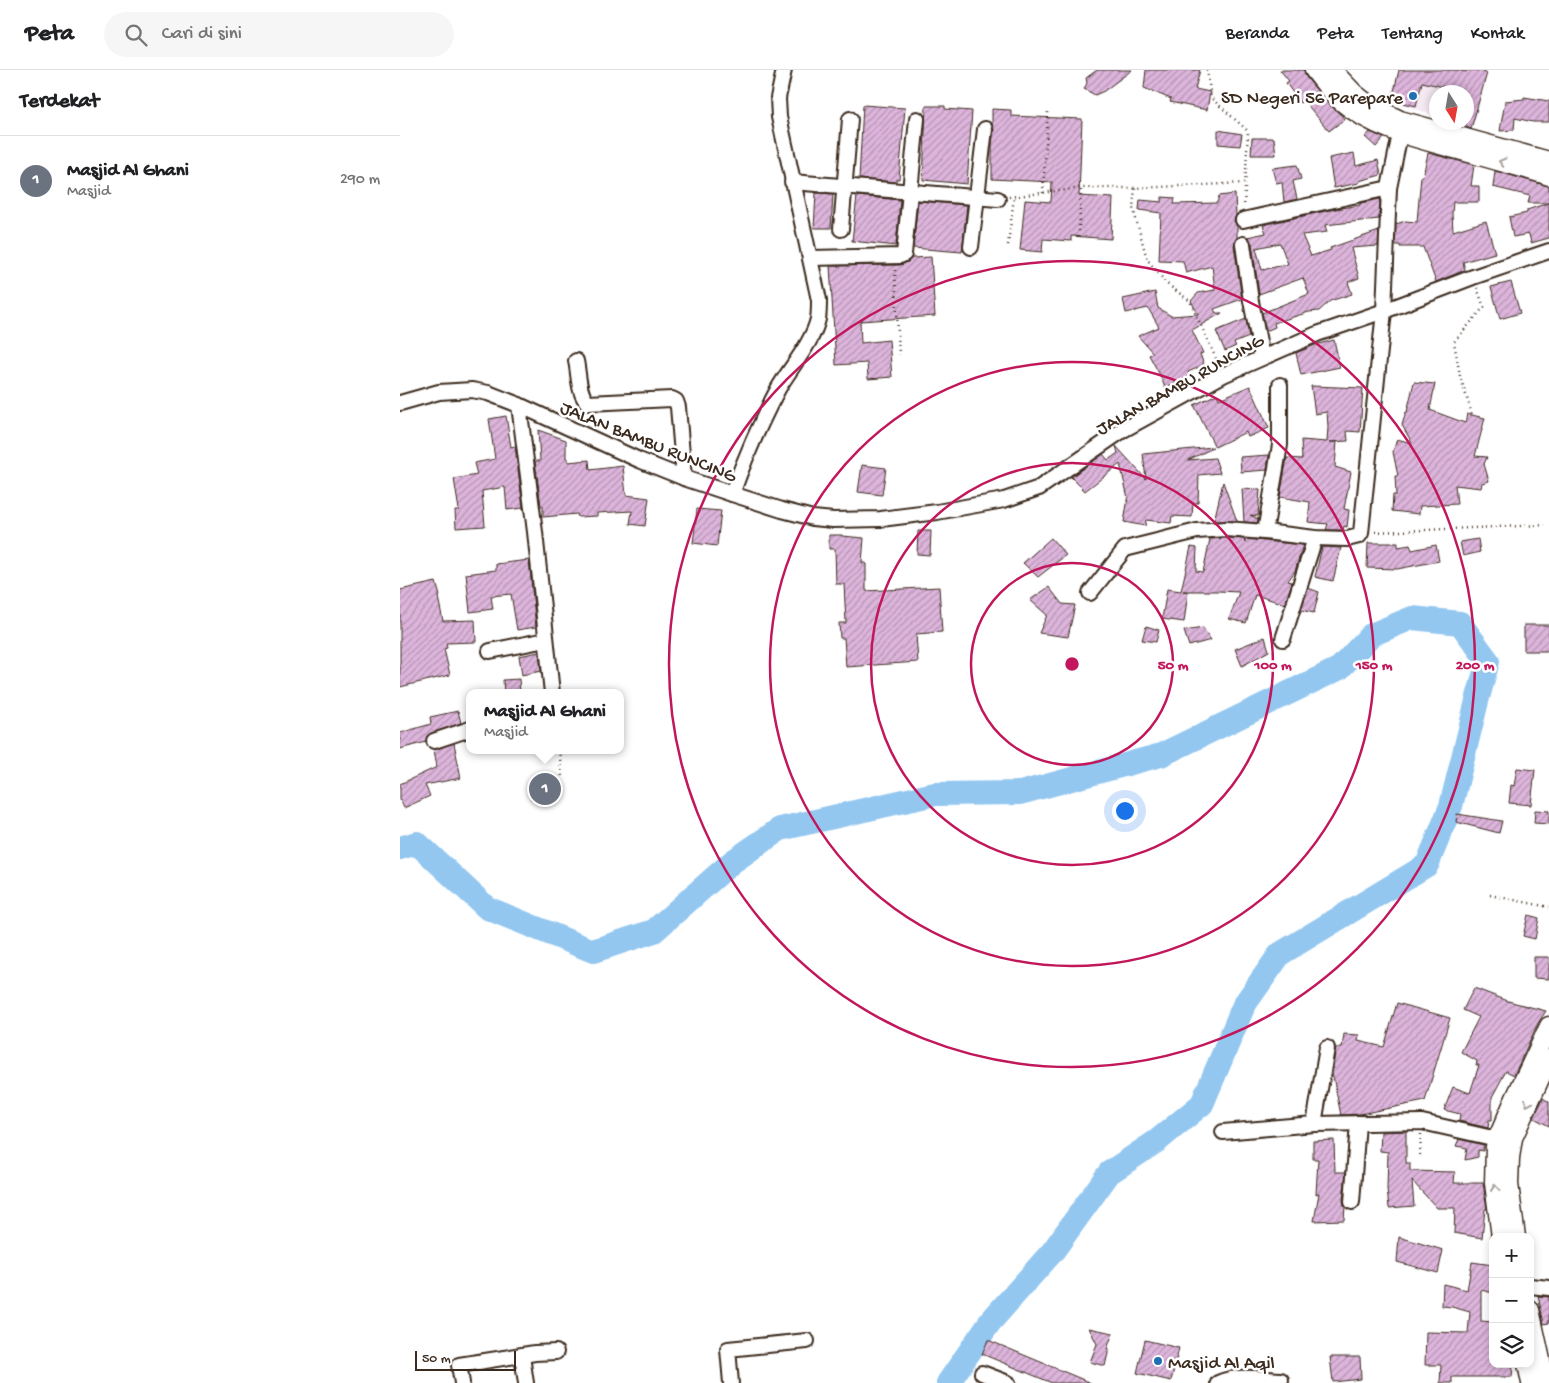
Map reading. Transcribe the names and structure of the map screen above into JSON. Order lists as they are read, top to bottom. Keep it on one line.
{"streets":{"street":["JALAN BAMBU RUNCING"]},"places":["SD Negeri 56 Parepare","Masjid Al Aqil"],"scale_bar":"50 m","north":"bottom","page":{"header":"Peta","search":"Cari di sini","nav":["Beranda","Peta","Tentang","Kontak"],"heading":"Terdekat","list":[{"mark":"1","name":"Masjid Al Ghani","note":"Masjid","value":"290 m"}],"popup":["Masjid Al Ghani","Masjid"],"pins":"1","map_buttons":["+","−"],"scale":"50 m"},"rings":["50 m","100 m","150 m","200 m"]}
